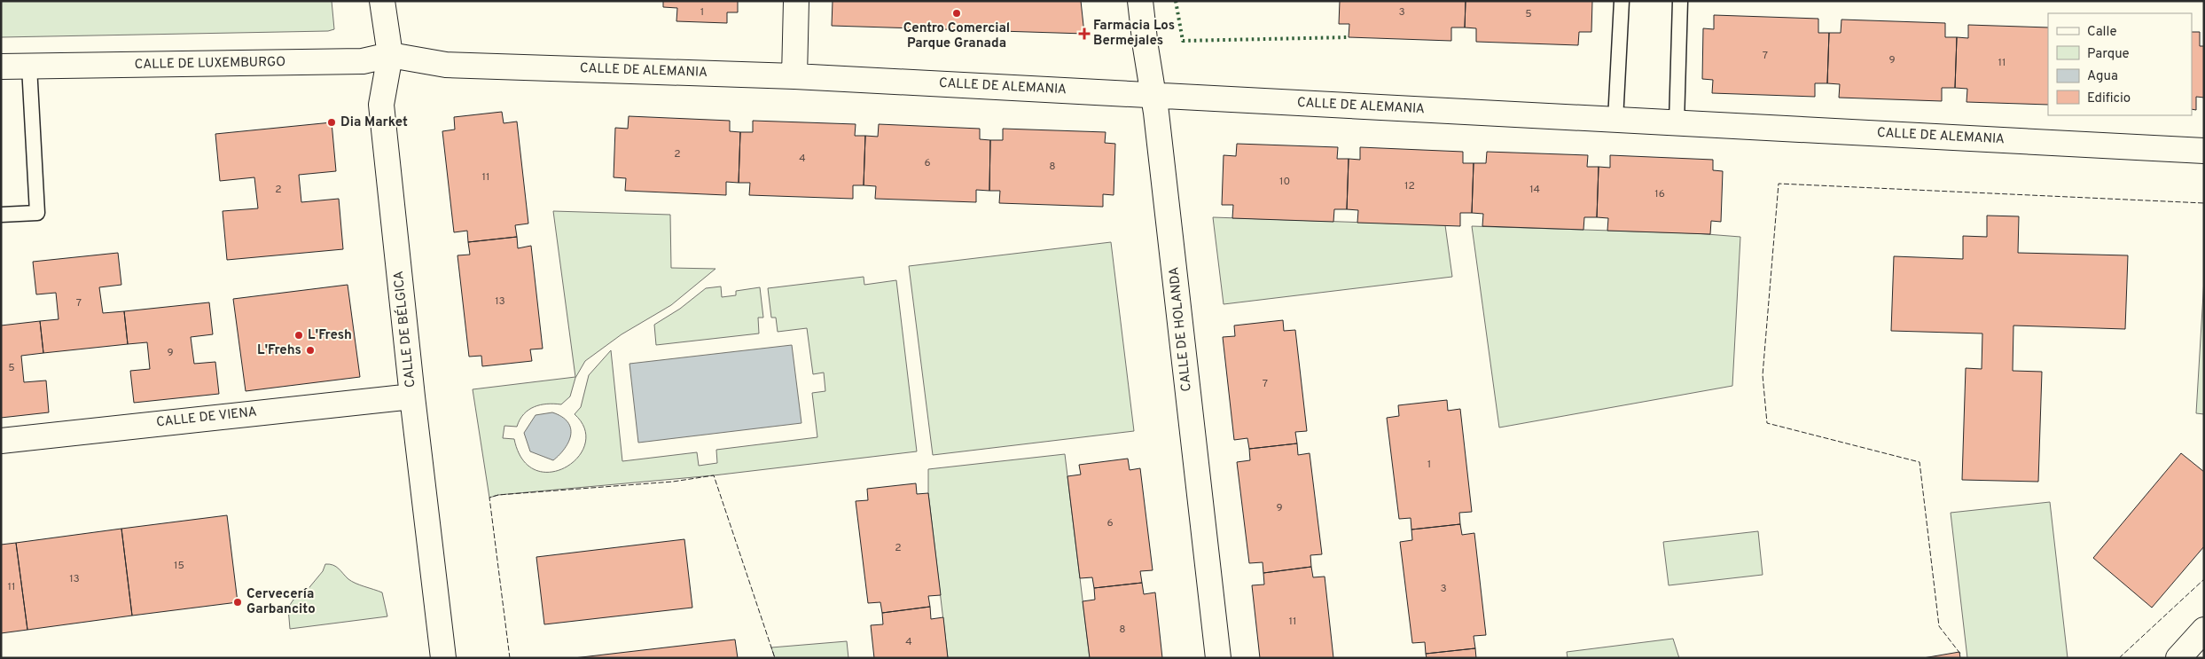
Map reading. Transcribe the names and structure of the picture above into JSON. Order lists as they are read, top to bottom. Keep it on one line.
{"streets":{"street":["CALLE DE LUXEMBURGO","CALLE DE ALEMANIA","CALLE DE BÉLGICA","CALLE DE HOLANDA","CALLE DE VIENA"]},"crossings":[["CALLE DE LUXEMBURGO","CALLE DE ALEMANIA"],["CALLE DE LUXEMBURGO","CALLE DE BÉLGICA"],["CALLE DE ALEMANIA","CALLE DE BÉLGICA"],["CALLE DE ALEMANIA","CALLE DE HOLANDA"],["CALLE DE BÉLGICA","CALLE DE VIENA"]],"places":{"other":["Centro Comercial Parque Granada","Dia Market","L'Fresh","L'Frehs","Cervecería Garbancito"],"health":["Farmacia Los Bermejales"]},"house_numbers":["1","3","5","7","9","11","2","4","6","8","11","10","12","2","14","16","13","7","9","5","7","1","9","6","2","15","13","11","3","11","8","4"],"legend":["Calle","Parque","Agua","Edificio"]}
